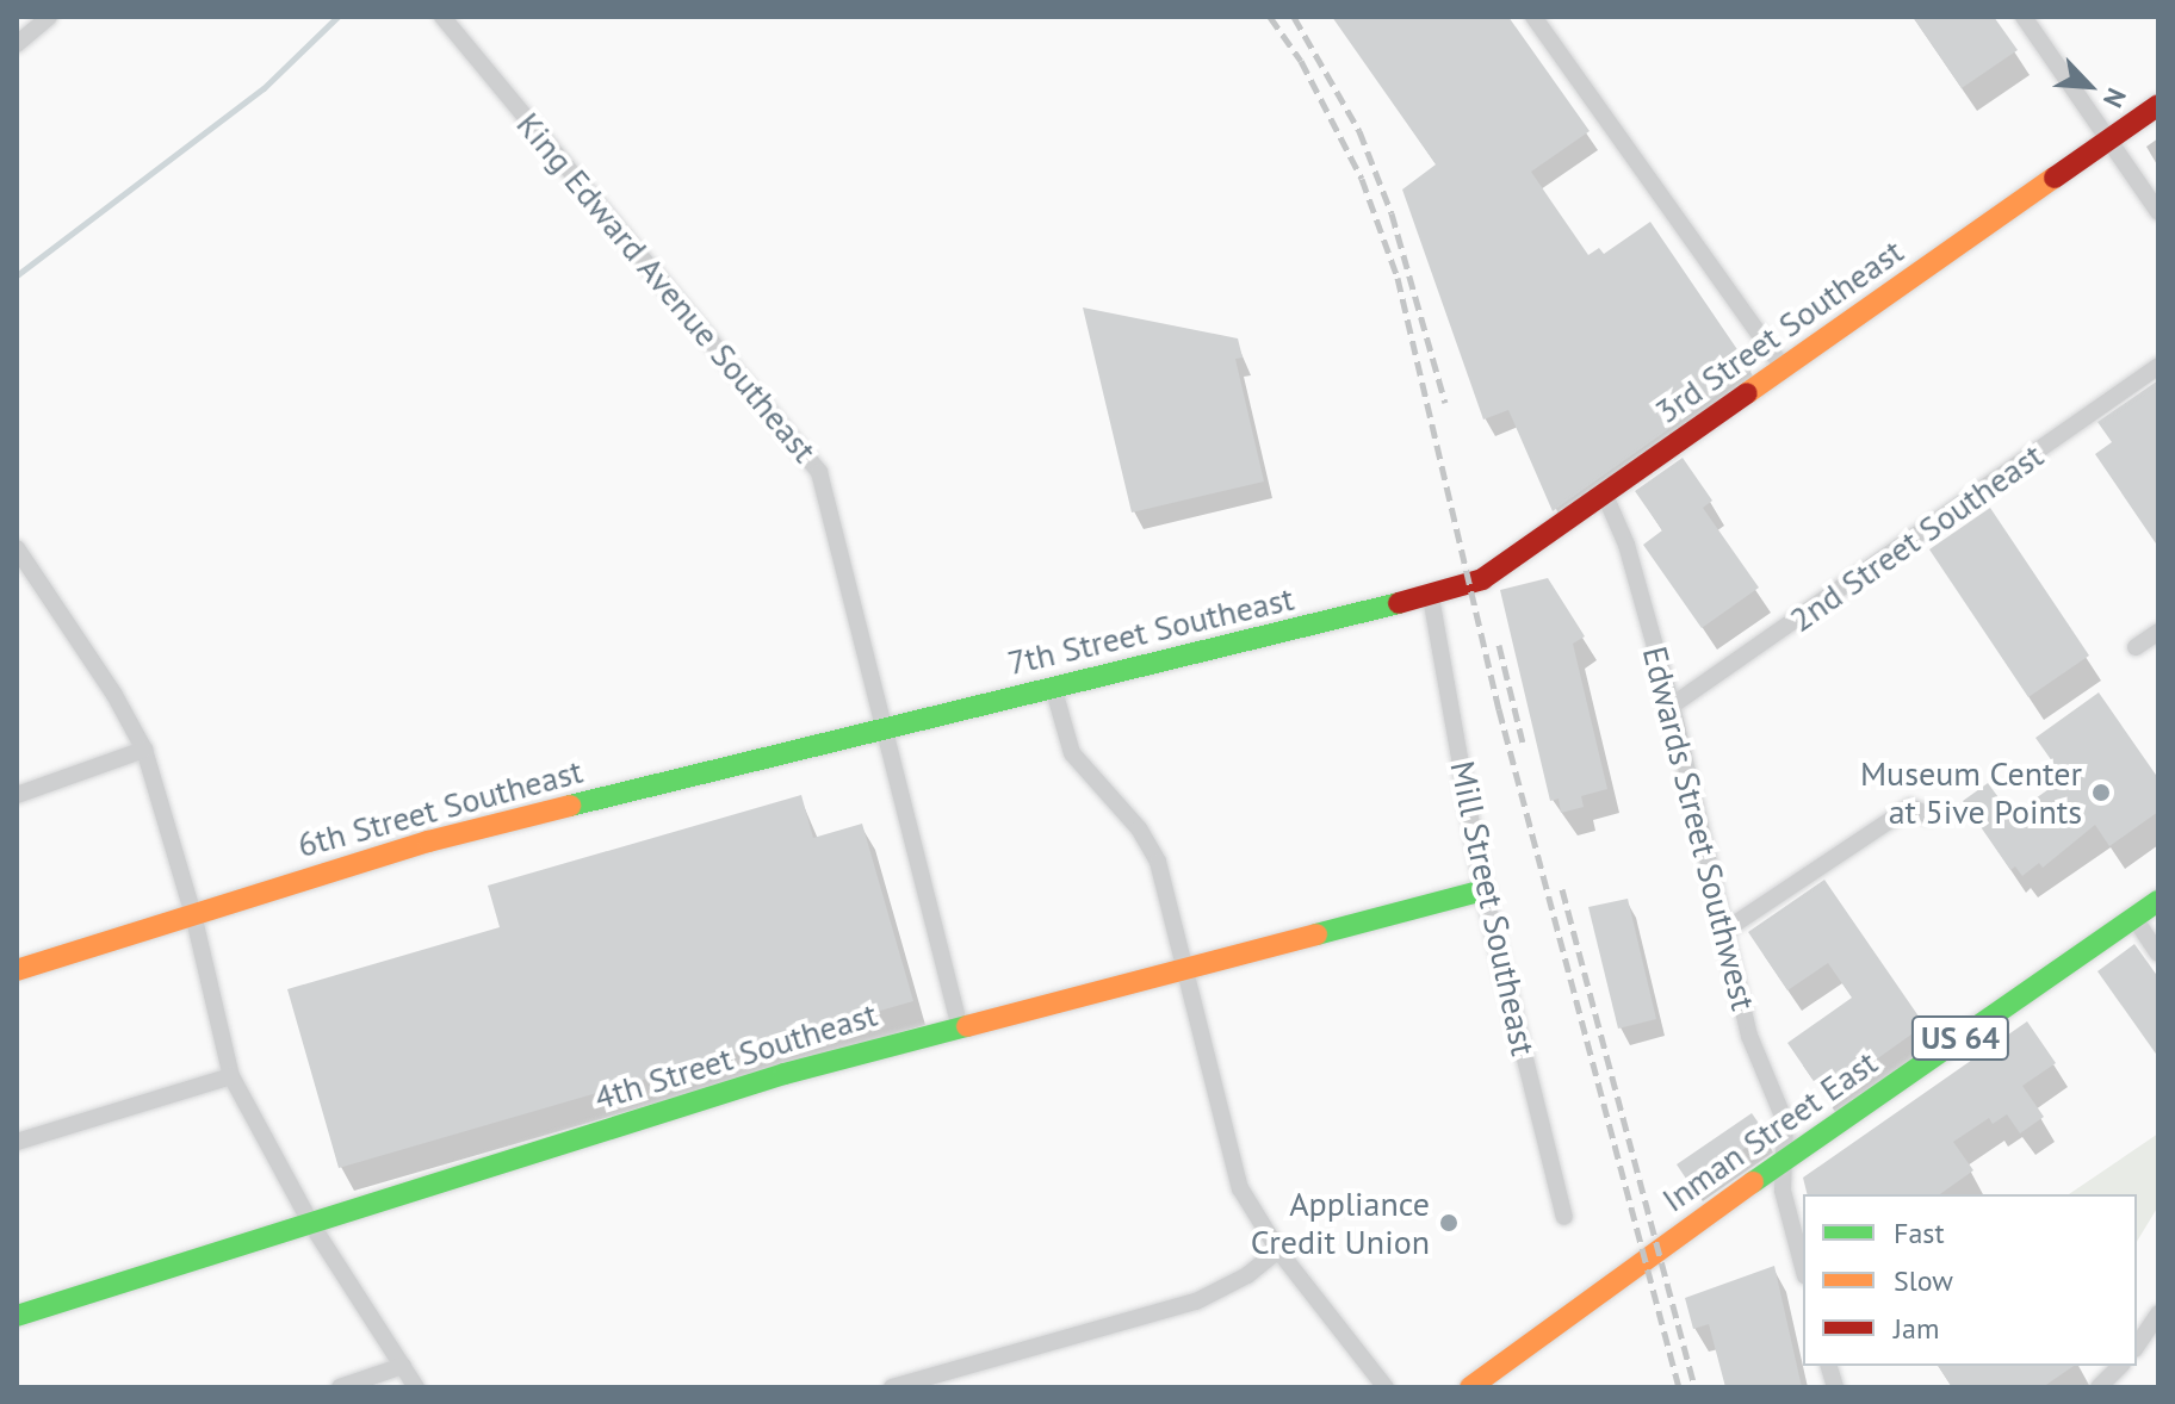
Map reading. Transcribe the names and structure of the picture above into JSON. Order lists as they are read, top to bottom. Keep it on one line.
{"streets":{"street":["King Edward Avenue Southeast","3rd Street Southeast","2nd Street Southeast","7th Street Southeast","6th Street Southeast","Edwards Street Southwest","Mill Street Southeast","US 64","4th Street Southeast","Inman Street East"]},"crossings":[["King Edward Avenue Southeast","7th Street Southeast"],["King Edward Avenue Southeast","6th Street Southeast"],["King Edward Avenue Southeast","4th Street Southeast"],["3rd Street Southeast","7th Street Southeast"],["3rd Street Southeast","Edwards Street Southwest"],["3rd Street Southeast","Mill Street Southeast"],["2nd Street Southeast","Edwards Street Southwest"],["7th Street Southeast","6th Street Southeast"],["7th Street Southeast","Mill Street Southeast"],["Edwards Street Southwest","Inman Street East"],["Mill Street Southeast","4th Street Southeast"]],"places":["Museum Center at 5ive Points","Appliance Credit Union"],"legend":["Fast","Slow","Jam"],"north":"bottom right"}
